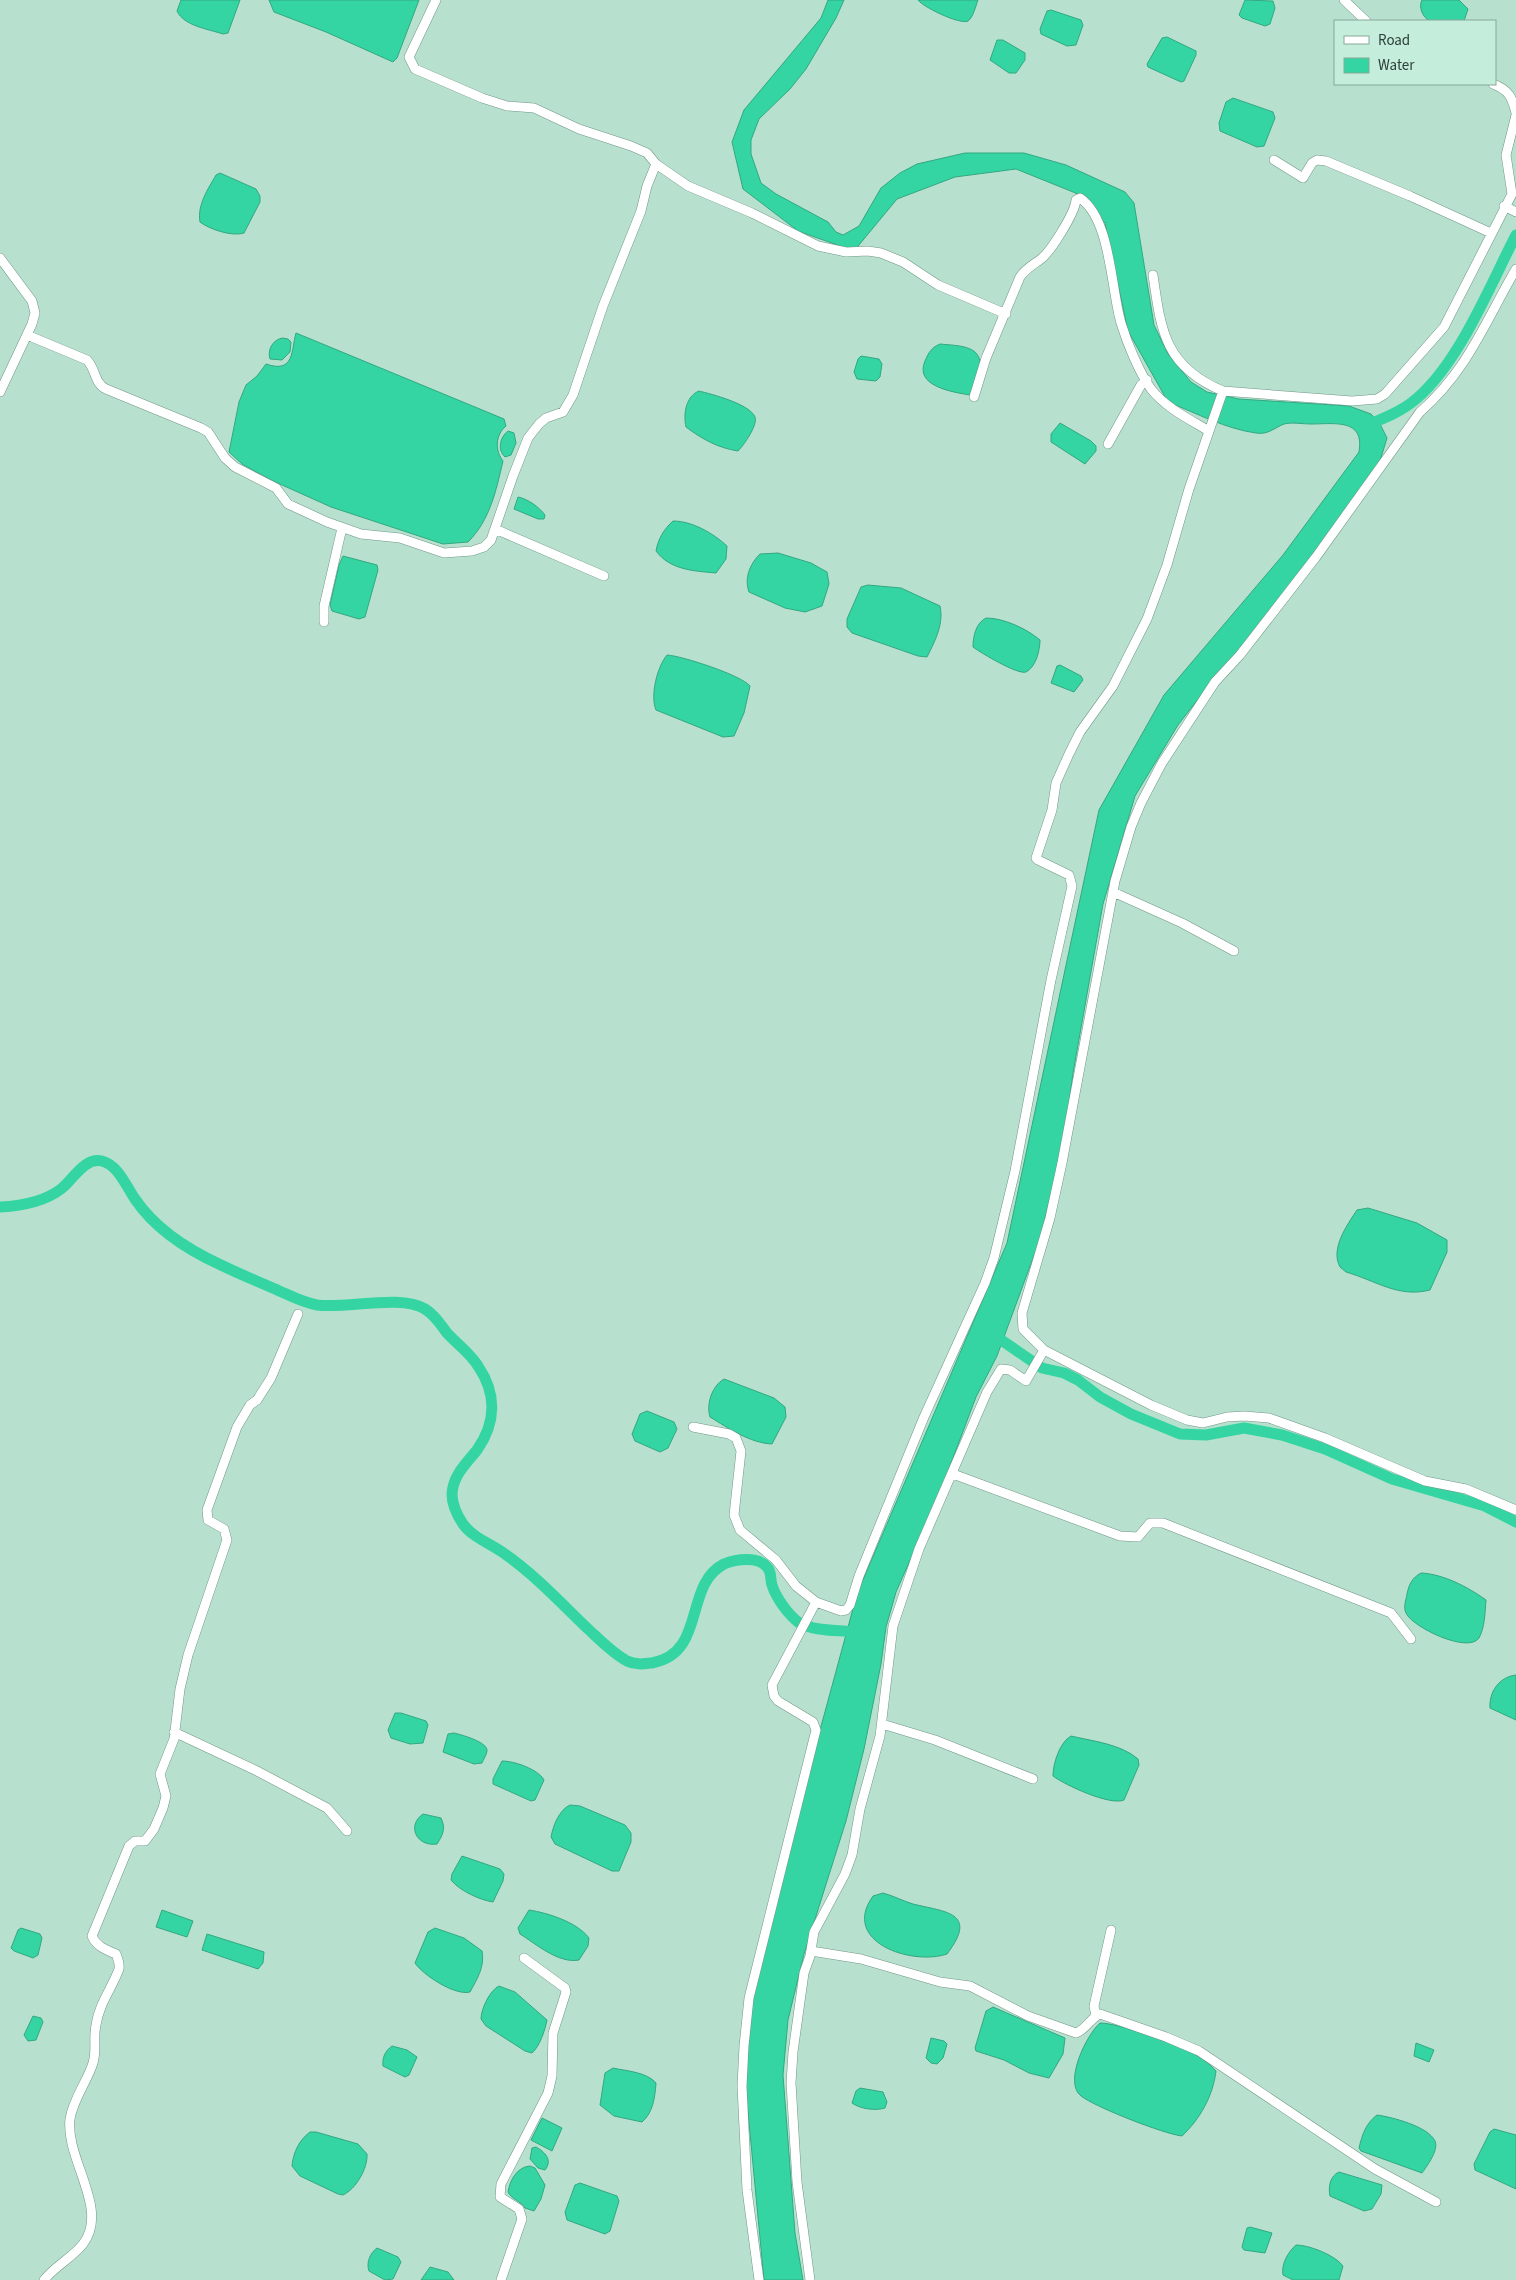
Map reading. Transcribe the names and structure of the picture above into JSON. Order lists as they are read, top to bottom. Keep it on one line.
{"legend":["Road","Water"]}
